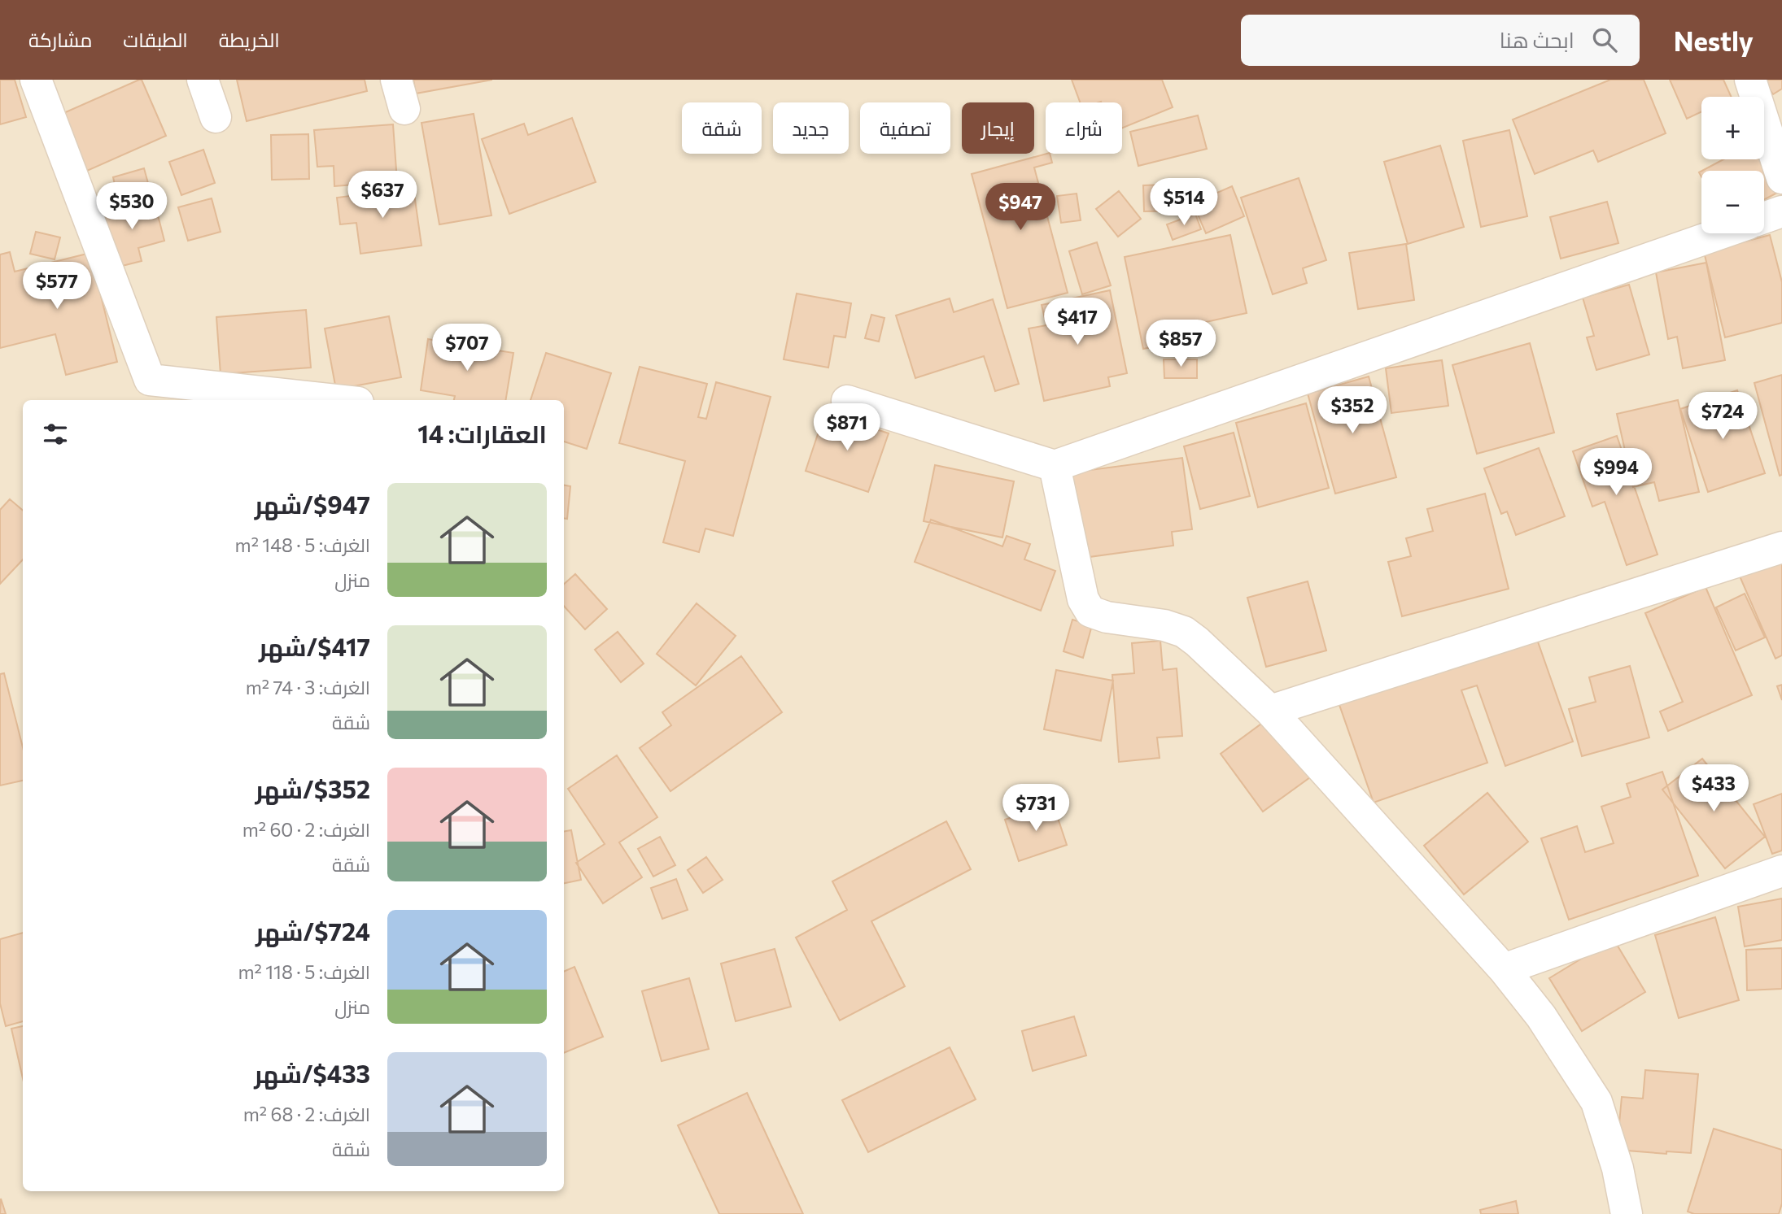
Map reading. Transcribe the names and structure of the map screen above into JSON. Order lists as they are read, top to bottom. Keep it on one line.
{"page":{"header":"Nestly","search":"ابحث هنا","nav":["الخريطة","الطبقات","مشاركة"],"map_buttons":["+","−"],"chip":["شراء","إيجار","تصفية","جديد","شقة"],"price":["$637","$514","$530","$947","$577","$417","$857","$707","$352","$724","$871","$994","$433","$731"],"heading":"العقارات: 14","list":[{"name":"$947/شهر","note":"الغرف: 5 · 148 m² · منزل"},{"name":"$417/شهر","note":"الغرف: 3 · 74 m² · شقة"},{"name":"$352/شهر","note":"الغرف: 2 · 60 m² · شقة"},{"name":"$724/شهر","note":"الغرف: 5 · 118 m² · منزل"},{"name":"$433/شهر","note":"الغرف: 2 · 68 m² · شقة"}]}}
